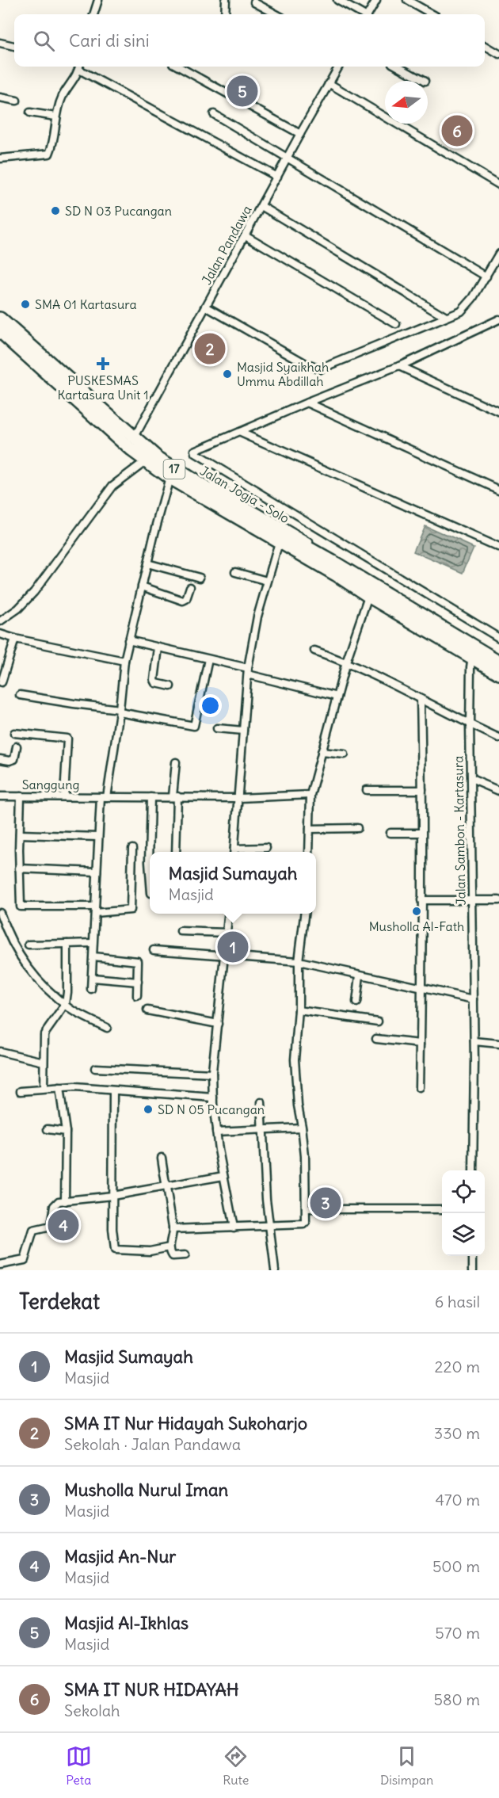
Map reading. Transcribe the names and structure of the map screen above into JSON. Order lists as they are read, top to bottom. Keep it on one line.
{"streets":{"highway":["17","Jalan Jogja - Solo"],"street":["Jalan Pandawa","Sanggung","Jalan Sambon - Kartasura"]},"crossings":[["Jalan Pandawa","Jalan Jogja - Solo"],["Jalan Jogja - Solo","Jalan Sambon - Kartasura"]],"places":{"other":["SD N 03 Pucangan","SMA 01 Kartasura","Masjid Syaikhah Ummu Abdillah","Musholla Al-Fath","SD N 05 Pucangan"],"health":["PUSKESMAS Kartasura Unit 1"]},"north":"left","page":{"search":"Cari di sini","pins":["5","6","2","1","3","4"],"popup":["Masjid Sumayah","Masjid"],"heading":["Terdekat","6 hasil"],"list":[{"mark":"1","name":"Masjid Sumayah","note":"Masjid","value":"220 m"},{"mark":"2","name":"SMA IT Nur Hidayah Sukoharjo","note":"Sekolah · Jalan Pandawa","value":"330 m"},{"mark":"3","name":"Musholla Nurul Iman","note":"Masjid","value":"470 m"},{"mark":"4","name":"Masjid An-Nur","note":"Masjid","value":"500 m"},{"mark":"5","name":"Masjid Al-Ikhlas","note":"Masjid","value":"570 m"},{"mark":"6","name":"SMA IT NUR HIDAYAH","note":"Sekolah","value":"580 m"}],"nav":["Peta","Rute","Disimpan"]}}
